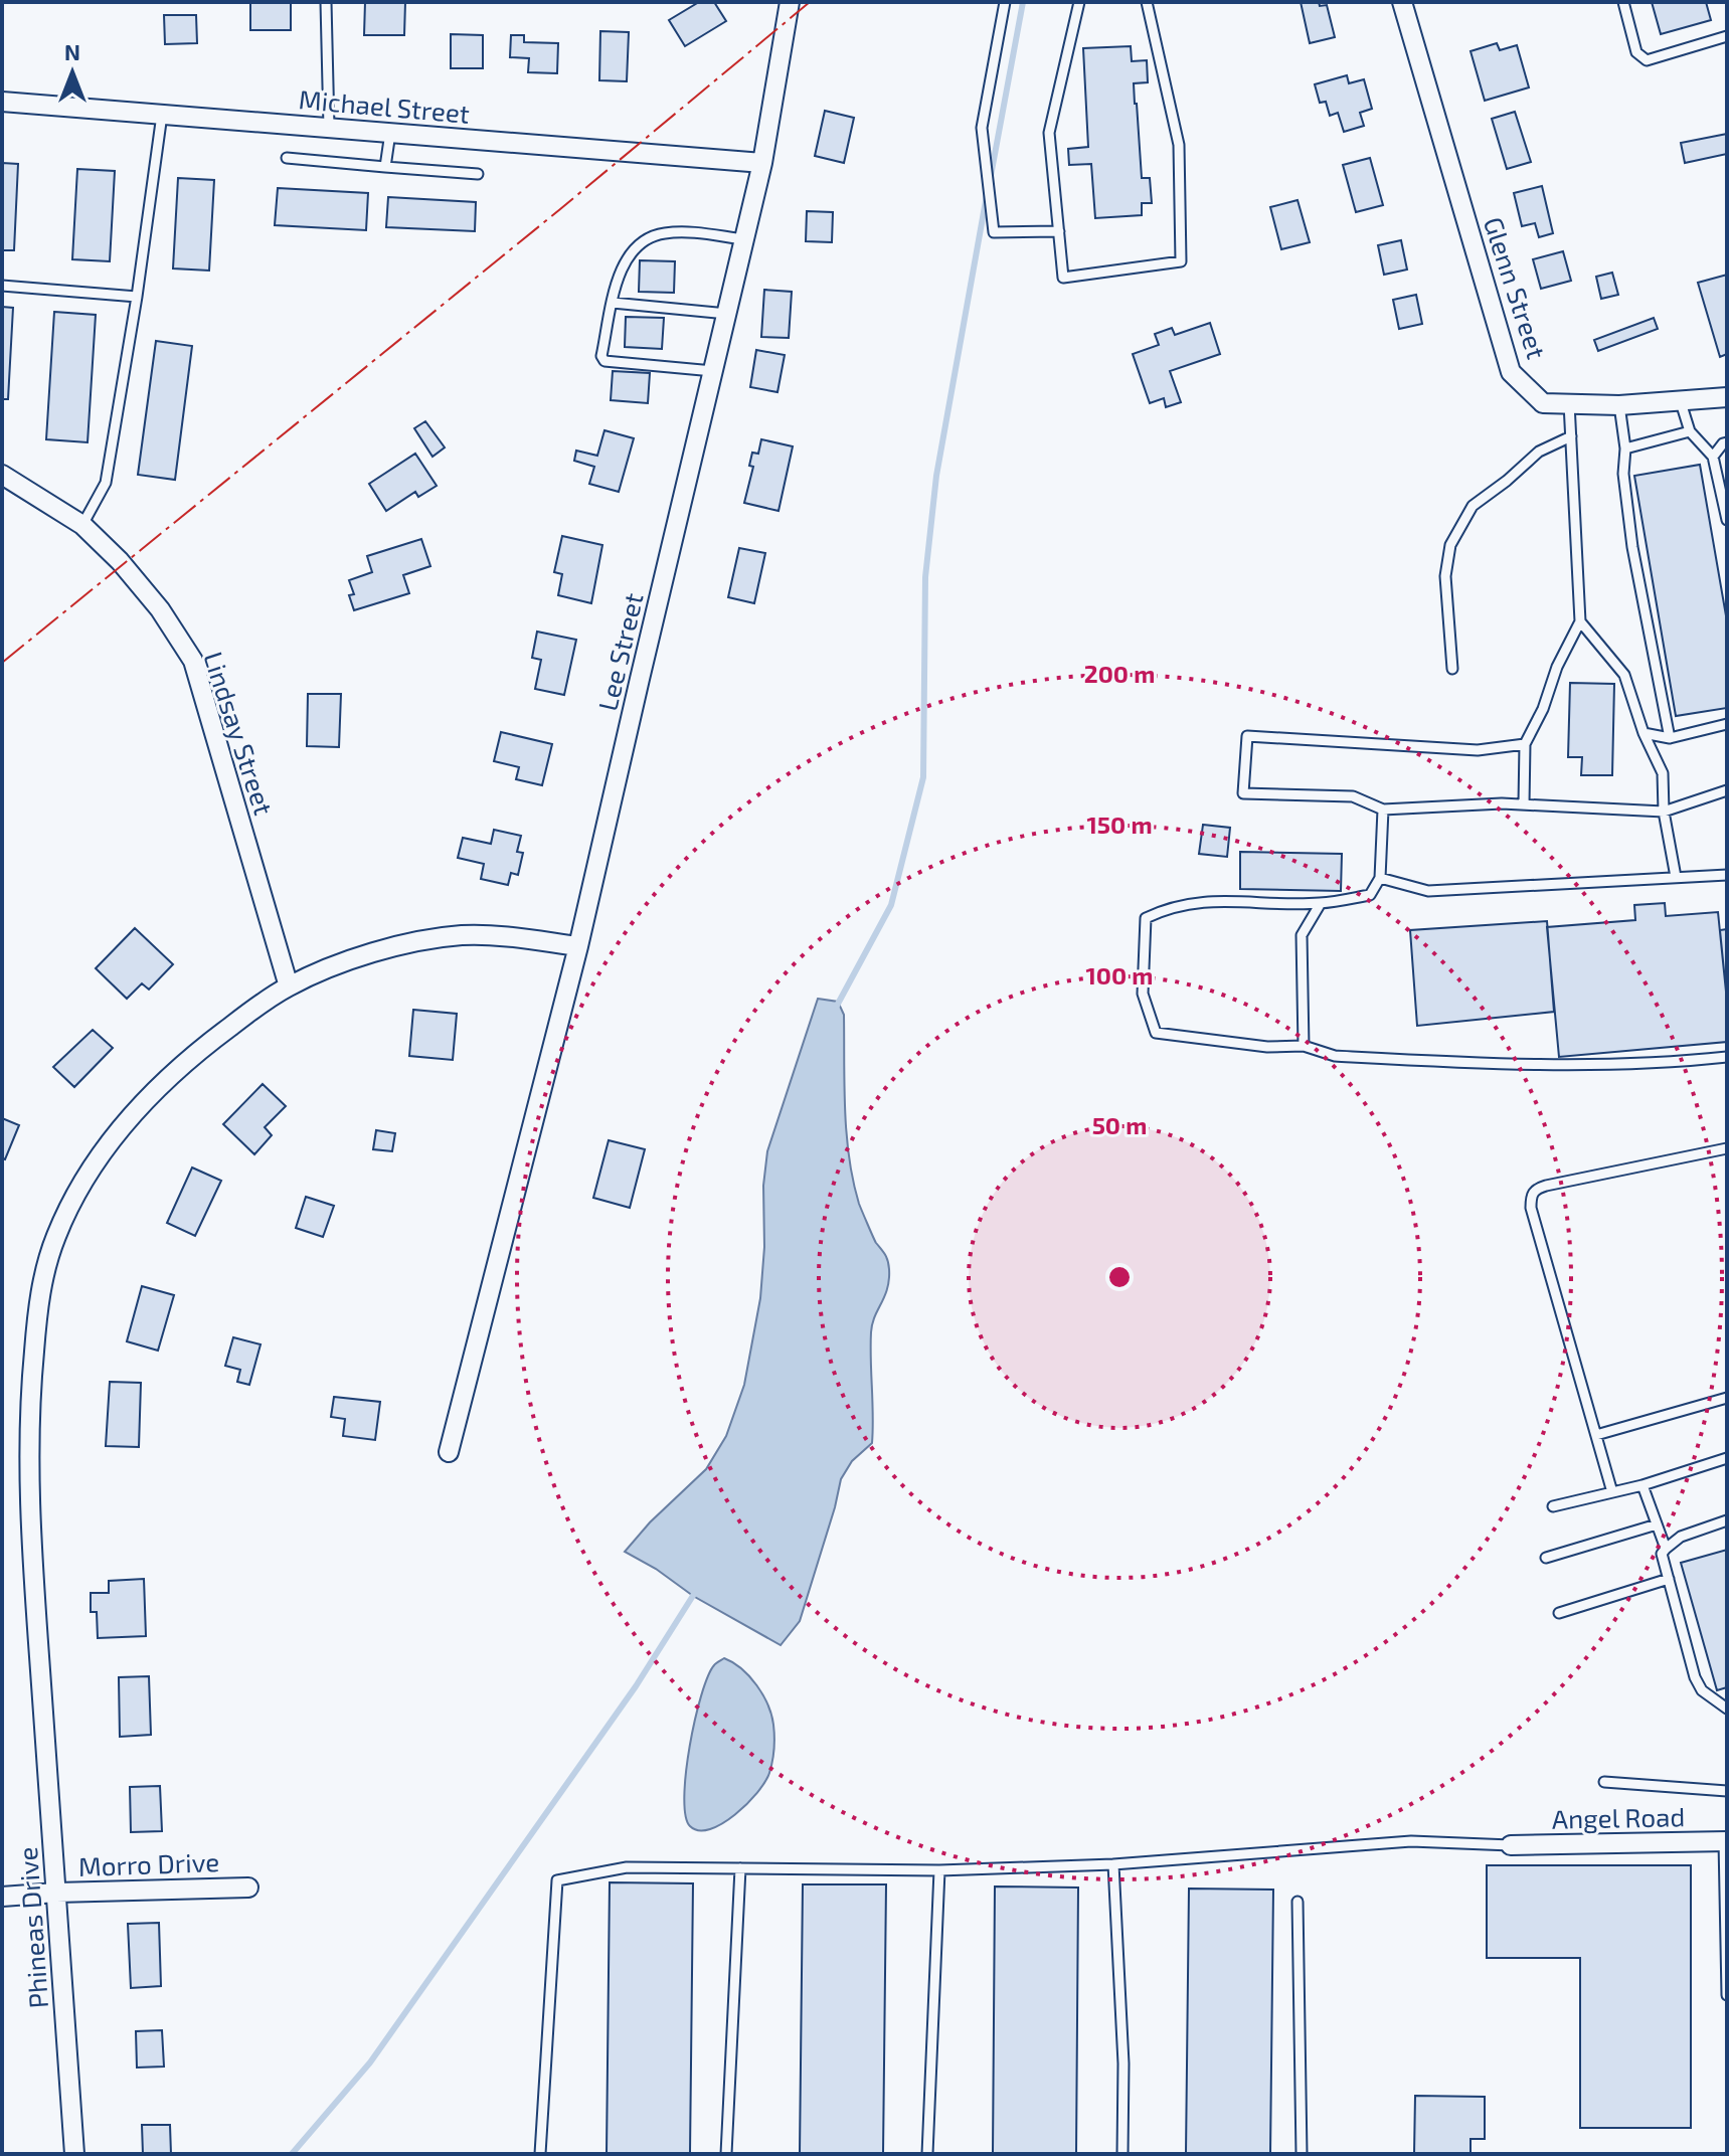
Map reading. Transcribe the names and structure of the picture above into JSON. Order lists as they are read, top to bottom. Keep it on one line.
{"streets":{"street":["Michael Street","Glenn Street","Lee Street","Lindsay Street","Angel Road","Morro Drive","Phineas Drive"]},"crossings":[["Michael Street","Lee Street"],["Lee Street","Phineas Drive"],["Lindsay Street","Phineas Drive"],["Morro Drive","Phineas Drive"]],"north":"top","rings":["200 m","150 m","100 m","50 m"]}
